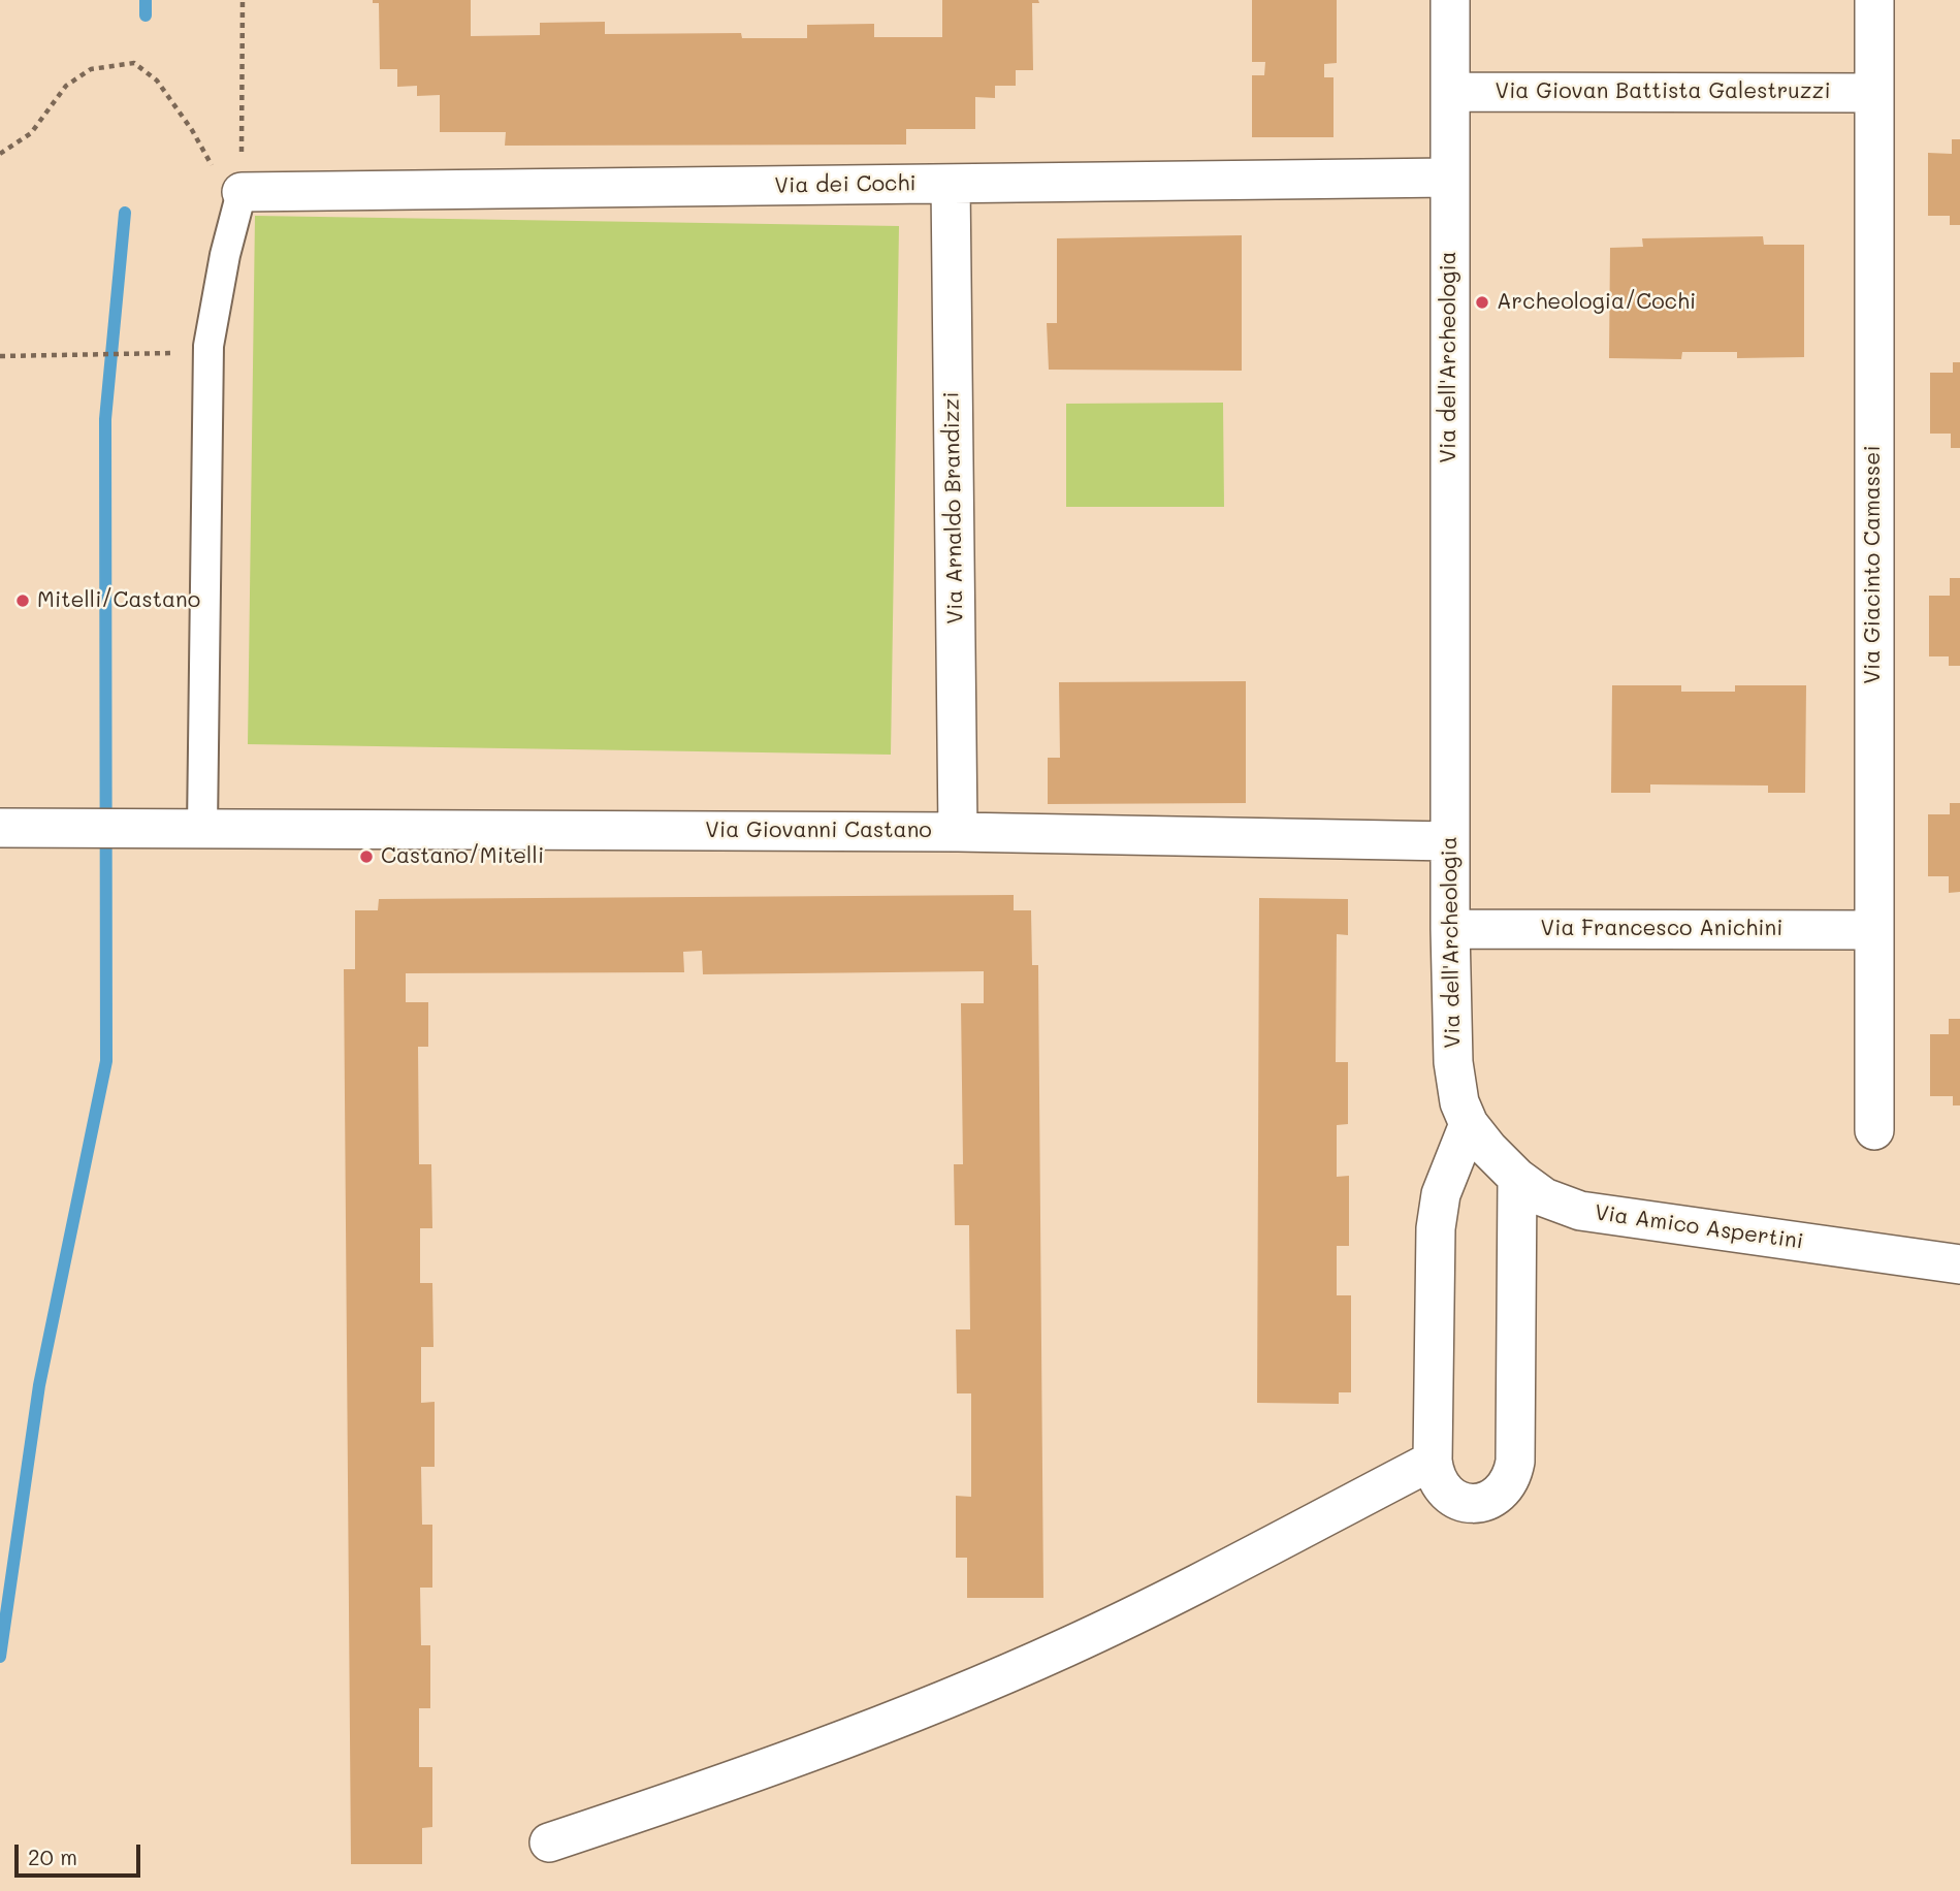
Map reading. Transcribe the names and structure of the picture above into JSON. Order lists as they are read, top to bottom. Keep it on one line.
{"streets":{"street":["Via Giovan Battista Galestruzzi","Via dei Cochi","Via dell'Archeologia","Via Arnaldo Brandizzi","Via Giacinto Camassei","Via Giovanni Castano","Via Francesco Anichini","Via Amico Aspertini"]},"crossings":[["Via Giovan Battista Galestruzzi","Via dell'Archeologia"],["Via Giovan Battista Galestruzzi","Via Giacinto Camassei"],["Via dei Cochi","Via dell'Archeologia"],["Via dei Cochi","Via Arnaldo Brandizzi"],["Via dell'Archeologia","Via Giovanni Castano"],["Via dell'Archeologia","Via Francesco Anichini"],["Via dell'Archeologia","Via Amico Aspertini"],["Via Arnaldo Brandizzi","Via Giovanni Castano"],["Via Giacinto Camassei","Via Francesco Anichini"]],"places":["Archeologia/Cochi","Mitelli/Castano","Castano/Mitelli"],"scale_bar":"20 m"}
